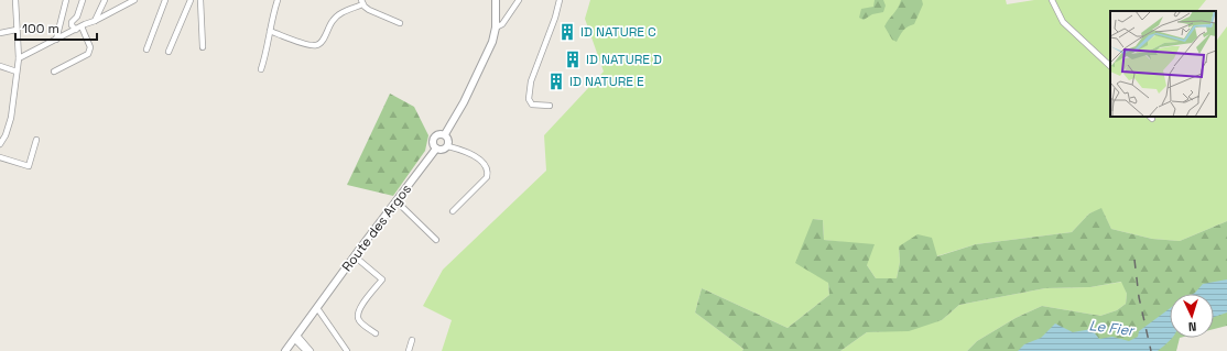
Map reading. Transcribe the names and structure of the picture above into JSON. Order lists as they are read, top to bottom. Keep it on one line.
{"streets":{"street":["Route des Argos"]},"water":["Le Fier"],"places":{"building":["ID NATURE C","ID NATURE D","ID NATURE E"]},"scale_bar":"100 m","north":"bottom"}
